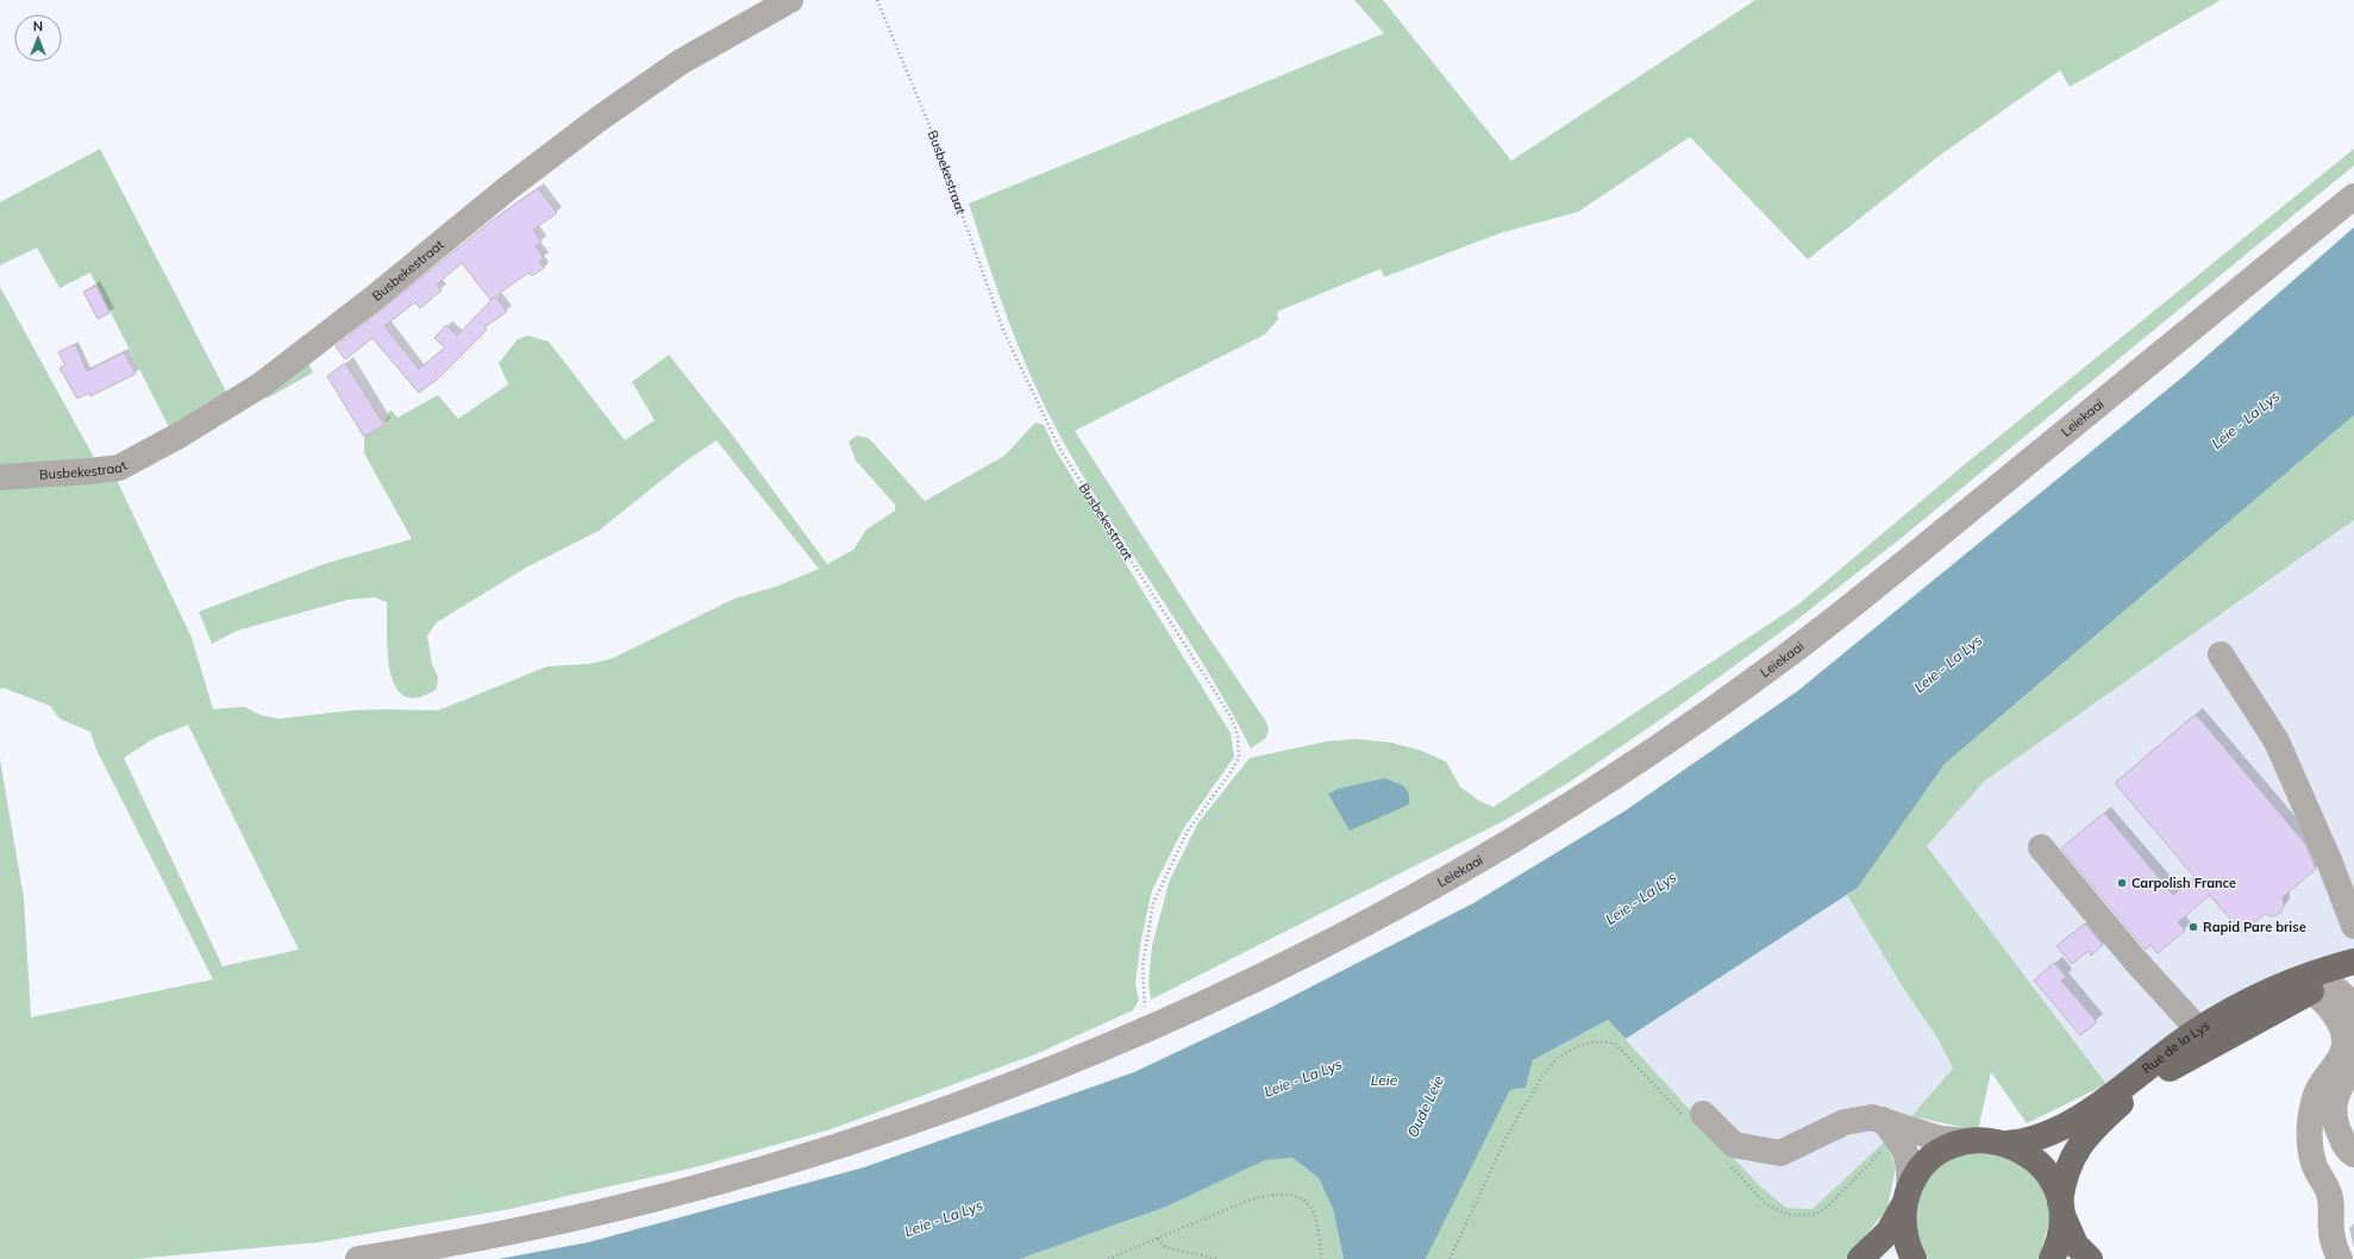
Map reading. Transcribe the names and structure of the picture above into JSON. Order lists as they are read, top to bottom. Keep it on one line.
{"streets":{"main road":["Rue de la Lys"],"street":["Busbekestraat","Leiekaai"]},"crossings":[["Busbekestraat","Leiekaai"]],"water":["Leie - La Lys","Leie","Oude Leie"],"places":["Carpolish France","Rapid Pare brise"],"north":"top"}
